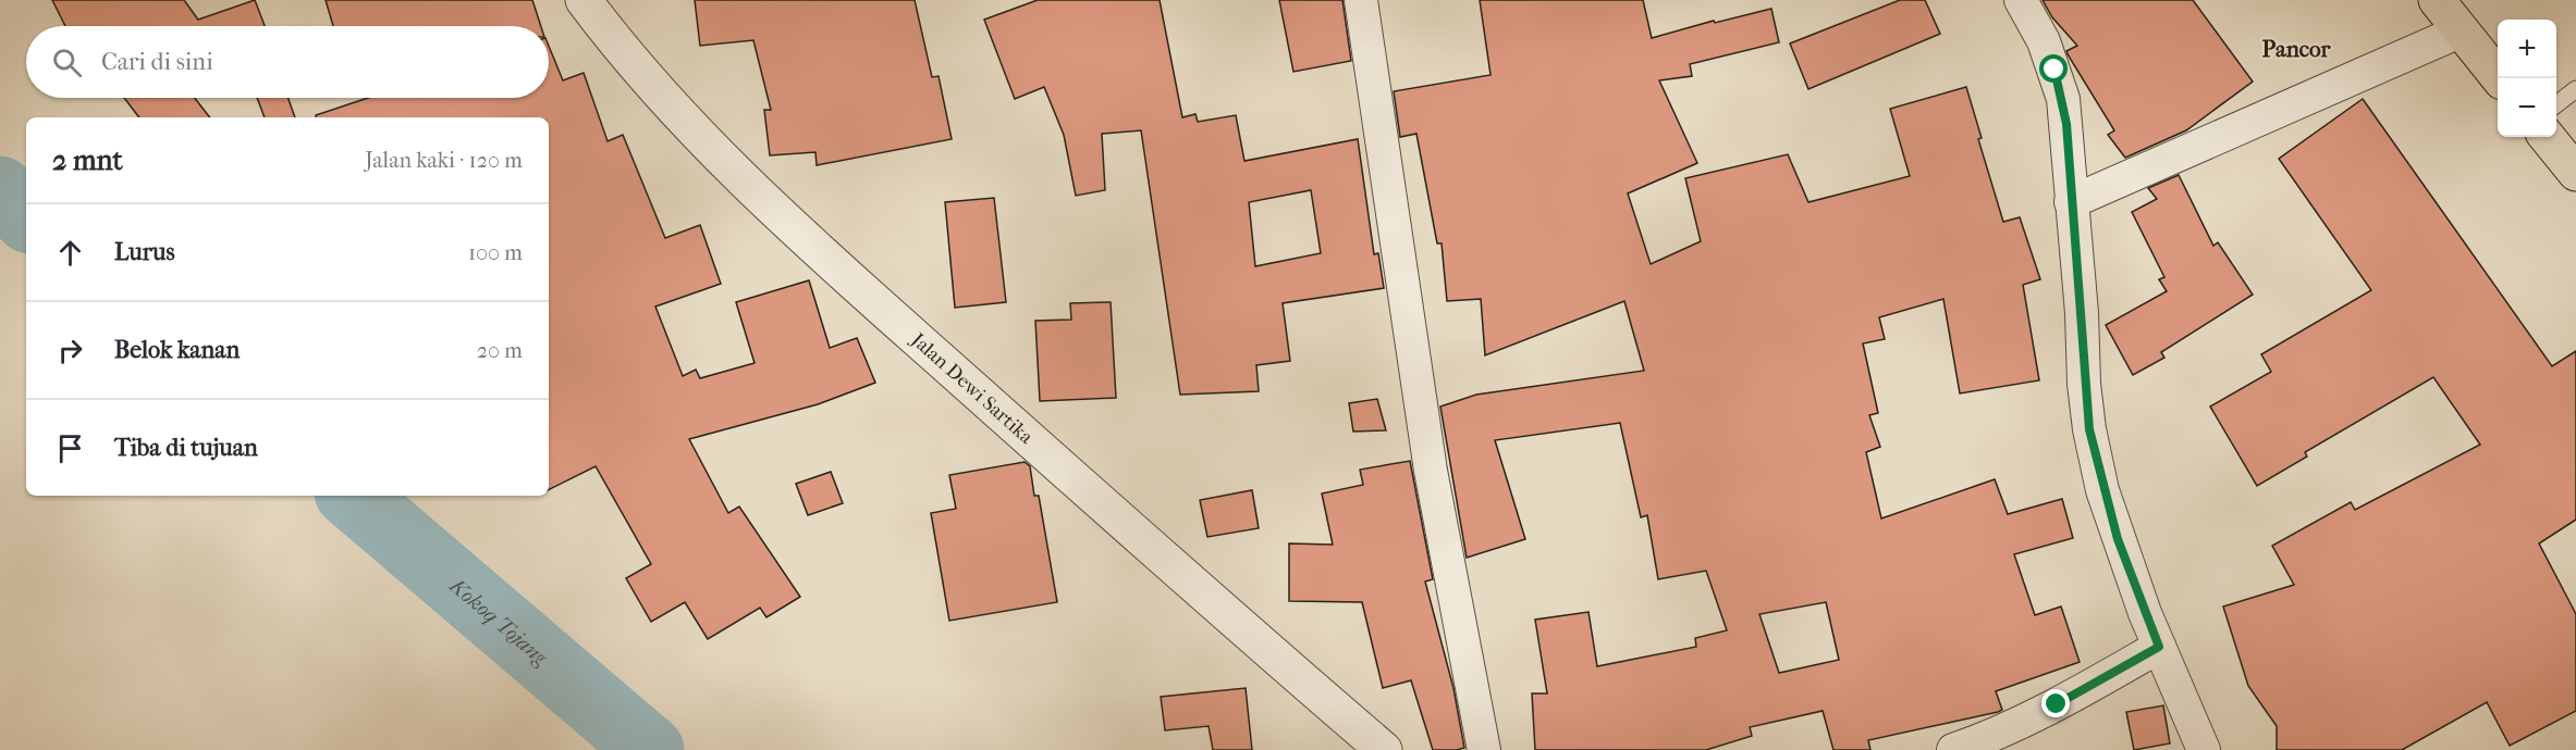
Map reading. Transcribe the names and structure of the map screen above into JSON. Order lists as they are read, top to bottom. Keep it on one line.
{"streets":{"street":["Jalan Dewi Sartika"]},"districts":["Pancor"],"water":["Kokoq Tojang"],"page":{"map_buttons":["+","−"],"search":"Cari di sini","heading":["2 mnt","Jalan kaki · 120 m"],"list":[["Lurus","100 m"],["Belok kanan","20 m"],"Tiba di tujuan"]}}
